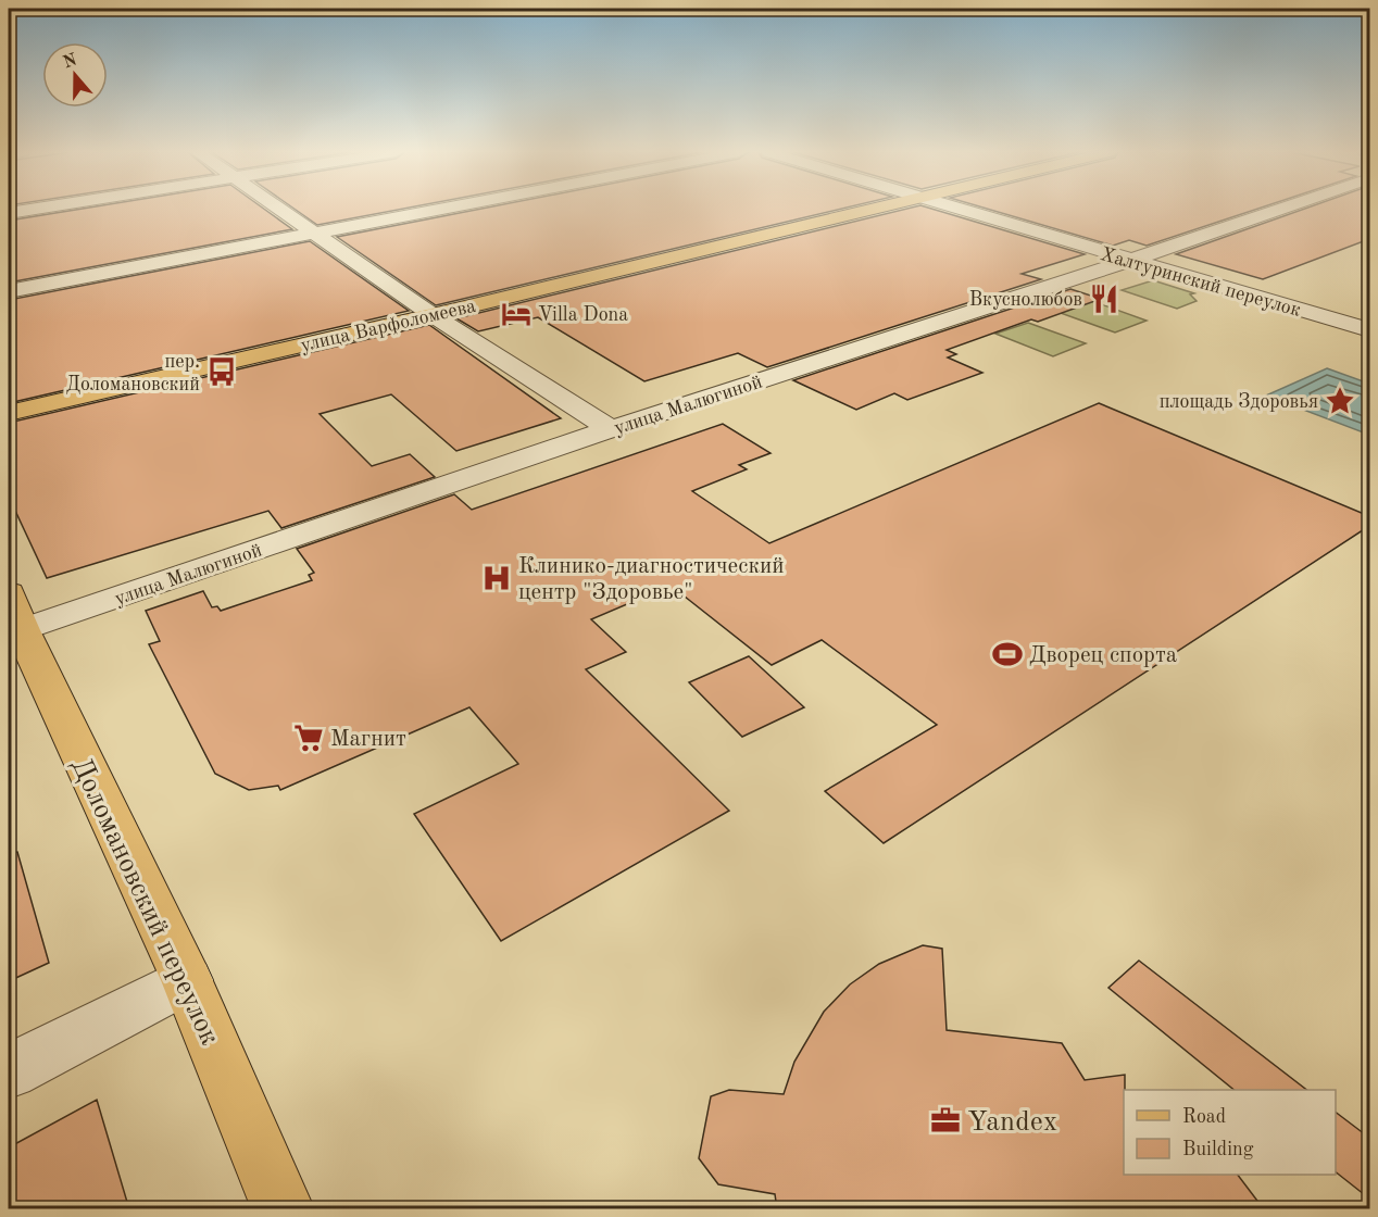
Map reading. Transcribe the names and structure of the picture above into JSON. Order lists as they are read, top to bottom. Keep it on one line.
{"streets":{"main road":["улица Варфоломеева","Доломановский переулок"],"street":["Халтуринский переулок","улица Малюгиной"]},"crossings":[["Халтуринский переулок","улица Малюгиной"],["улица Малюгиной","Доломановский переулок"]],"places":{"restaurant":["Вкуснолюбов"],"hotel":["Villa Dona"],"bus stop":["пер. Доломановский"],"place":["площадь Здоровья"],"hospital":["Клинико-диагностический центр \"Здоровье\""],"sports":["Дворец спорта"],"supermarket":["Магнит"],"office":["Yandex"]},"legend":["Road","Building"],"north":"top"}
